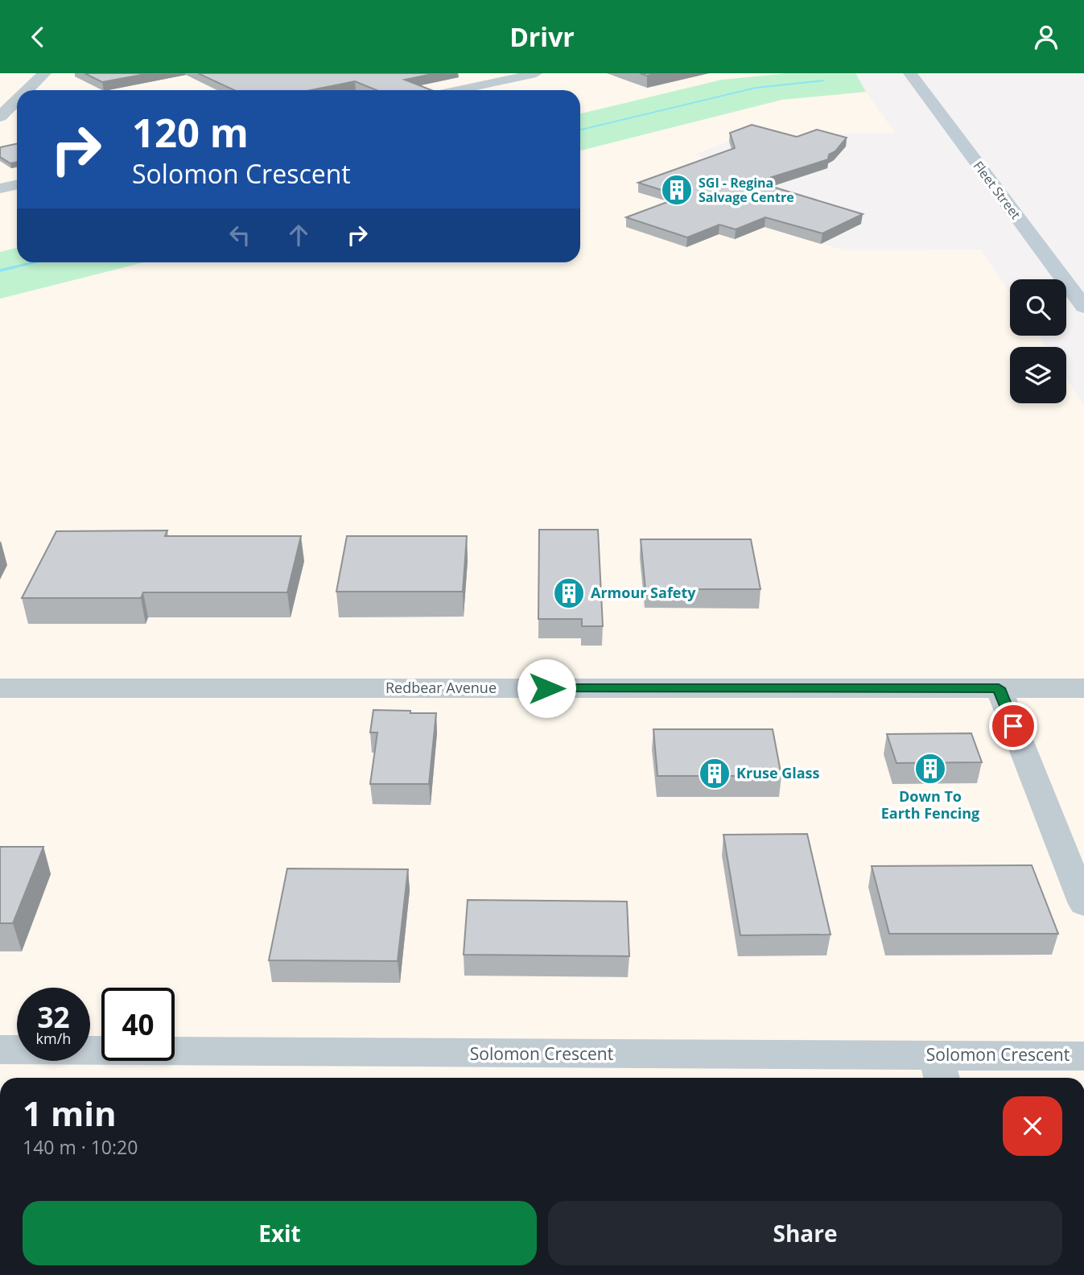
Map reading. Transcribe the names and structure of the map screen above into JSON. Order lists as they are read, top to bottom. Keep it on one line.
{"streets":{"main road":["Fleet Street"],"street":["Redbear Avenue","Solomon Crescent"]},"places":{"building":["SGI - Regina Salvage Centre","Armour Safety","Down To Earth Fencing","Kruse Glass"]},"page":{"header":"Drivr","turn":["120 m","Solomon Crescent"],"speed":"32 km/h","limit":"40","heading":["1 min","140 m · 10:20"],"buttons":["Exit","Share"]}}
